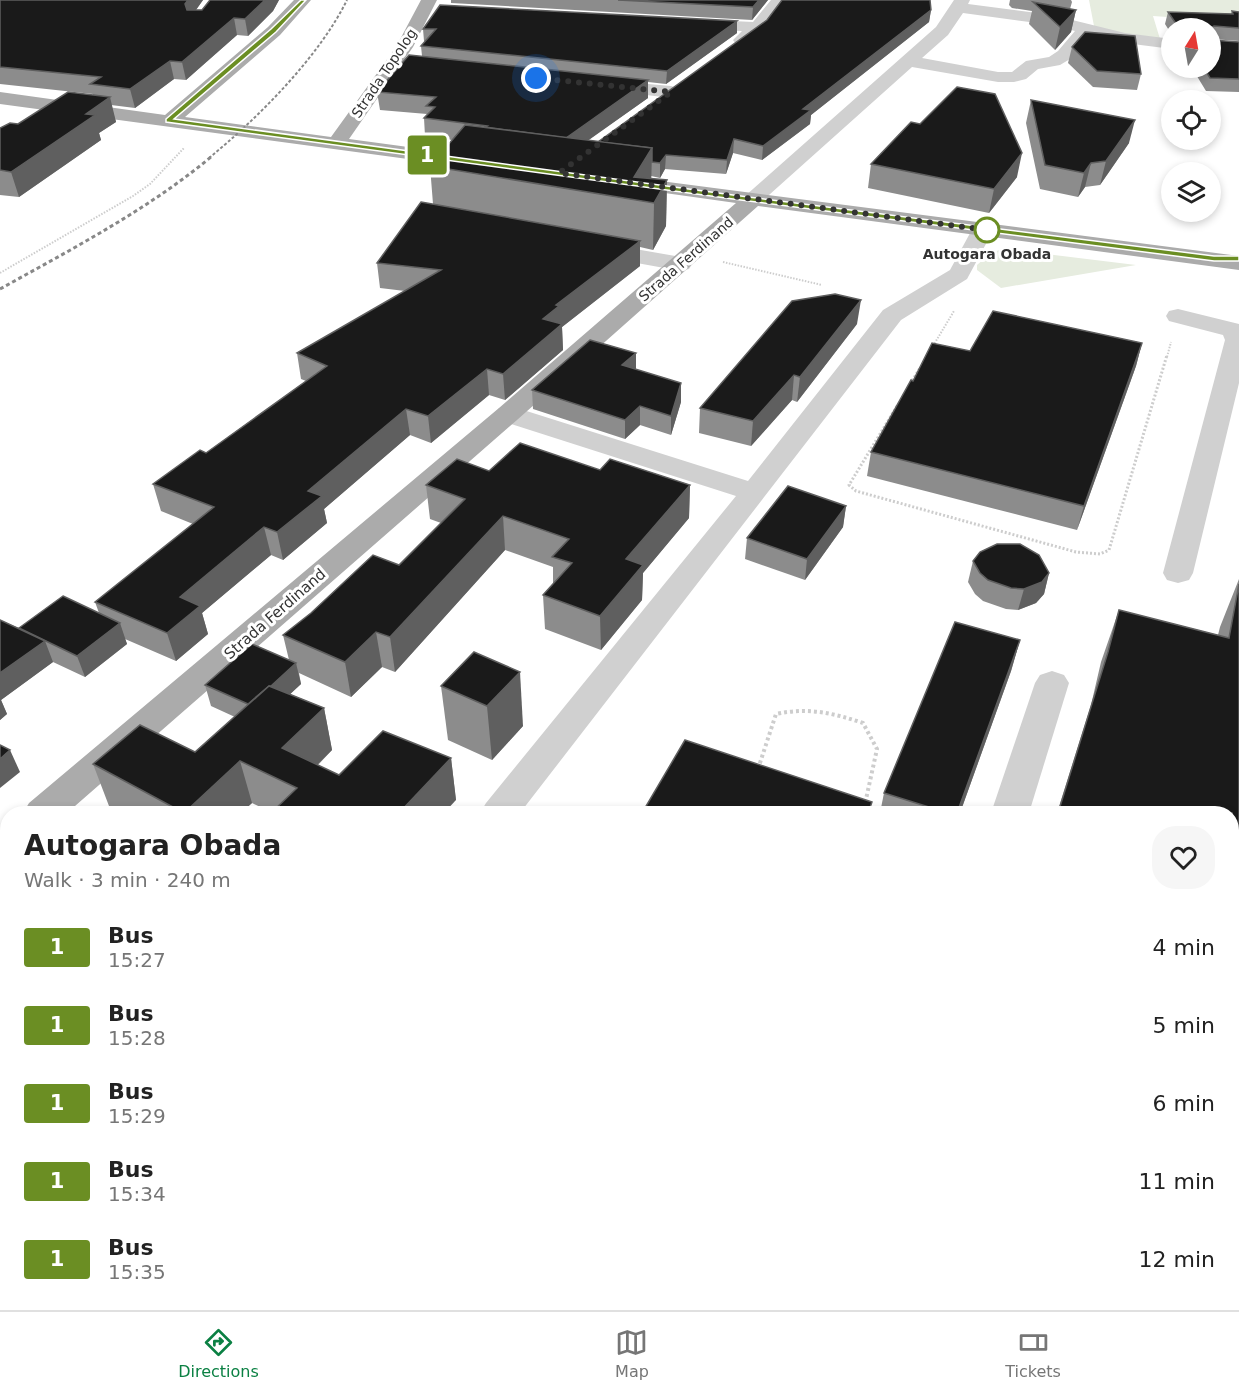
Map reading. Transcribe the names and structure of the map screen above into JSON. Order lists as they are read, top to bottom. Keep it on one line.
{"streets":{"main road":["Strada Topolog","Strada Ferdinand"]},"places":["Autogara Obada"],"lines":["bus line 1"],"north":"top","page":{"on_map":"1","heading":["Autogara Obada","Walk · 3 min · 240 m"],"list":[{"mark":"1","name":"Bus","note":"15:27","value":"4 min"},{"mark":"1","name":"Bus","note":"15:28","value":"5 min"},{"mark":"1","name":"Bus","note":"15:29","value":"6 min"},{"mark":"1","name":"Bus","note":"15:34","value":"11 min"},{"mark":"1","name":"Bus","note":"15:35","value":"12 min"}],"tabs":["Directions","Map","Tickets"]}}
